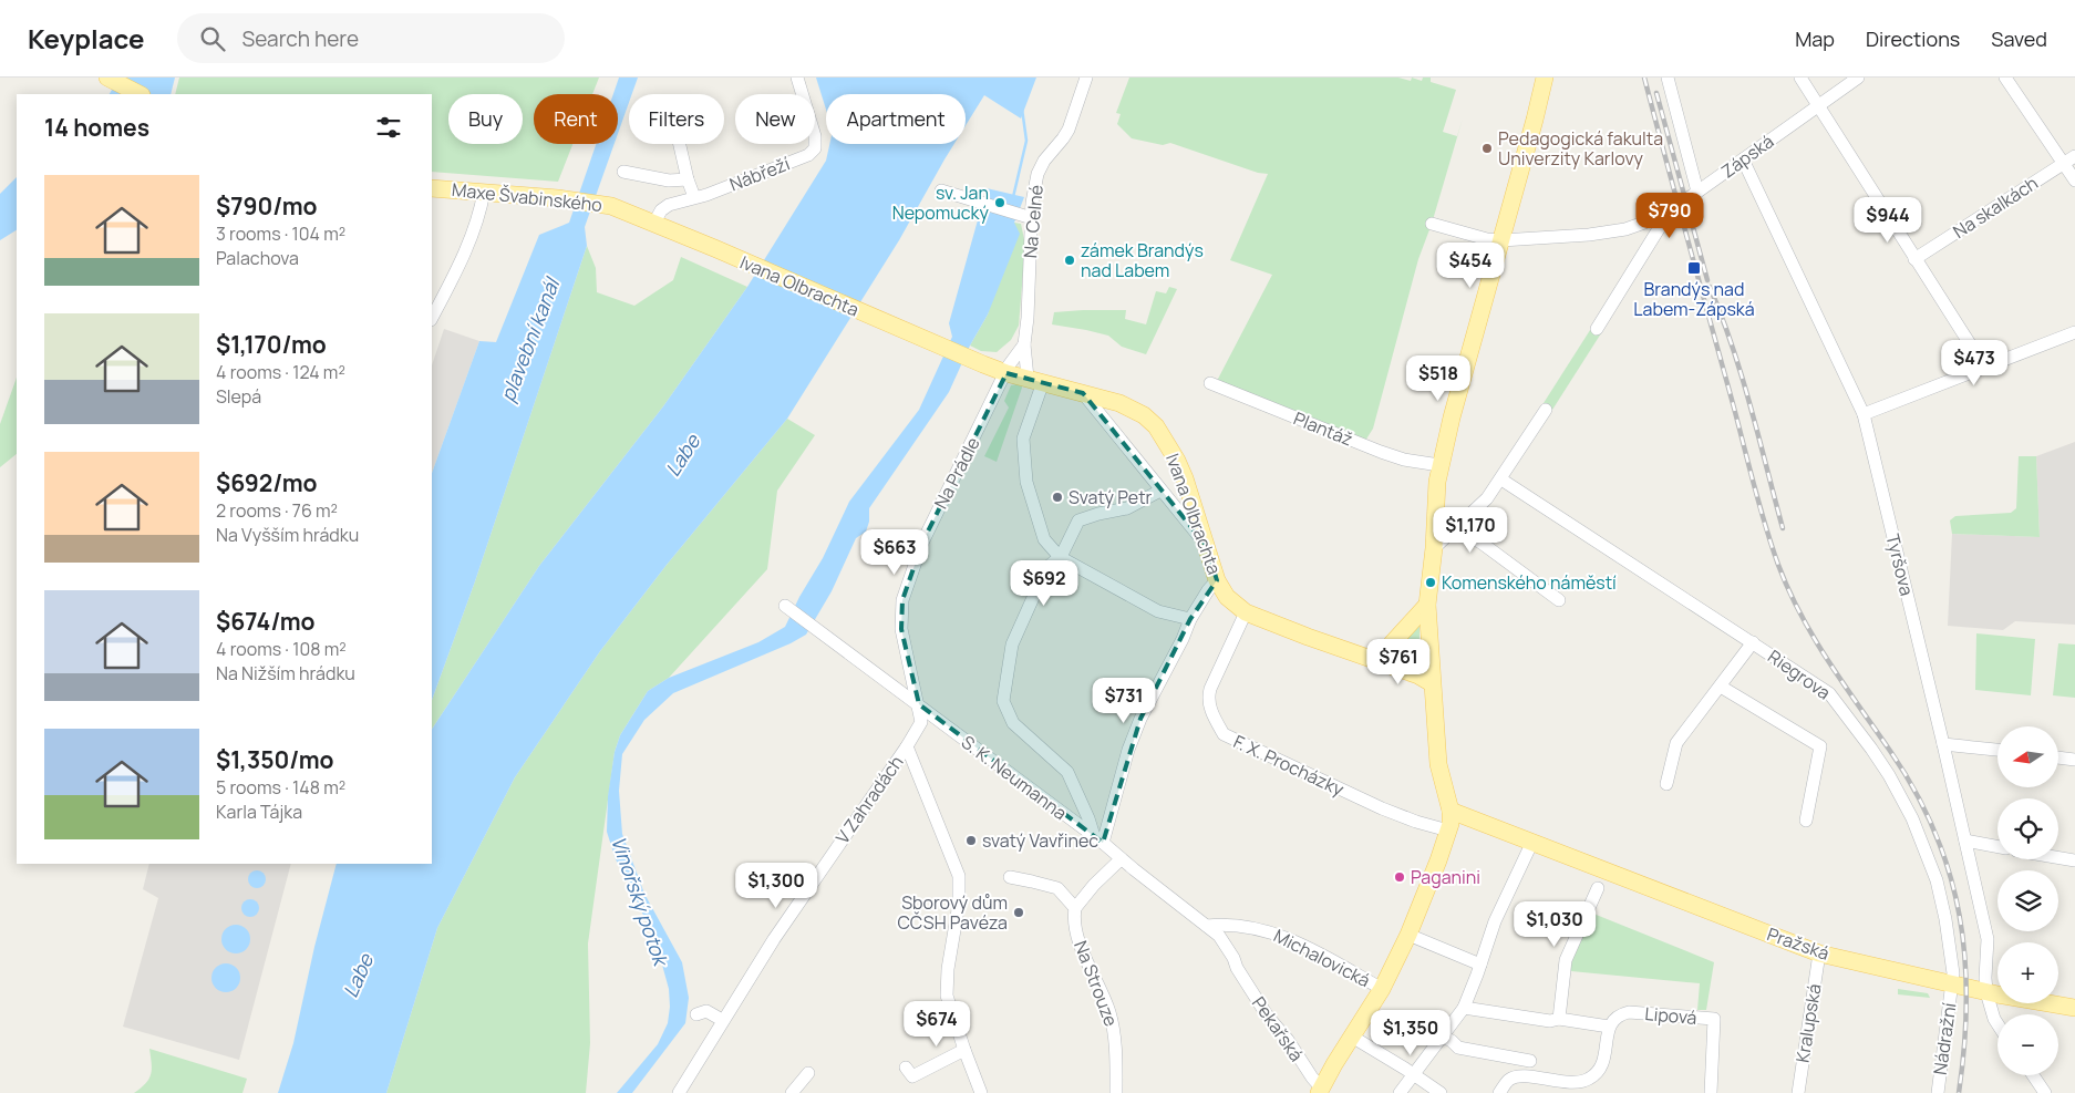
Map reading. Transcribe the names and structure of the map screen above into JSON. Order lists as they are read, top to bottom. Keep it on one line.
{"streets":{"main road":["Maxe Švabinského","Ivana Olbrachta","Pražská"],"street":["Zápská","Nábřeží","Na skalkách","Na Celné","Plantáž","Na Prádle","Tyršova","Riegrova","F. X. Procházky","S. K. Neumanna","V Zahradách","Michalovická","Na Strouze","Lipová","Kralupská","Pekařská","Nádražní"]},"crossings":[["Zápská","Tyršova"],["Nábřeží","Maxe Švabinského"],["Maxe Švabinského","Ivana Olbrachta"],["Na Celné","Ivana Olbrachta"],["Na Celné","Na Prádle"],["Ivana Olbrachta","Na Prádle"],["Ivana Olbrachta","F. X. Procházky"],["Na Prádle","S. K. Neumanna"],["Na Prádle","V Zahradách"],["Tyršova","Pražská"],["Riegrova","Pražská"],["Riegrova","Nádražní"],["S. K. Neumanna","Michalovická"],["S. K. Neumanna","Pekařská"],["Pražská","Kralupská"],["Pražská","Nádražní"],["Michalovická","Pekařská"]],"water":["plavební kanál","Labe","Vinořský potok"],"places":{"other":["Pedagogická fakulta Univerzity Karlovy","sv. Jan Nepomucký","zámek Brandýs nad Labem","Svatý Petr","Komenského náměstí","svatý Vavřinec","Paganini","Sborový dům CČSH Pavéza"],"transit":["Brandýs nad Labem-Zápská"]},"north":"left","page":{"header":"Keyplace","search":"Search here","nav":["Map","Directions","Saved"],"chip":["Buy","Rent","Filters","New","Apartment"],"heading":"14 homes","list":[{"name":"$790/mo","note":"3 rooms · 104 m² · Palachova"},{"name":"$1,170/mo","note":"4 rooms · 124 m² · Slepá"},{"name":"$692/mo","note":"2 rooms · 76 m² · Na Vyšším hrádku"},{"name":"$674/mo","note":"4 rooms · 108 m² · Na Nižším hrádku"},{"name":"$1,350/mo","note":"5 rooms · 148 m² · Karla Tájka"}],"price":["$790","$944","$454","$473","$518","$1,170","$663","$692","$761","$731","$1,300","$1,030","$674","$1,350"],"map_buttons":["+","−"]}}
